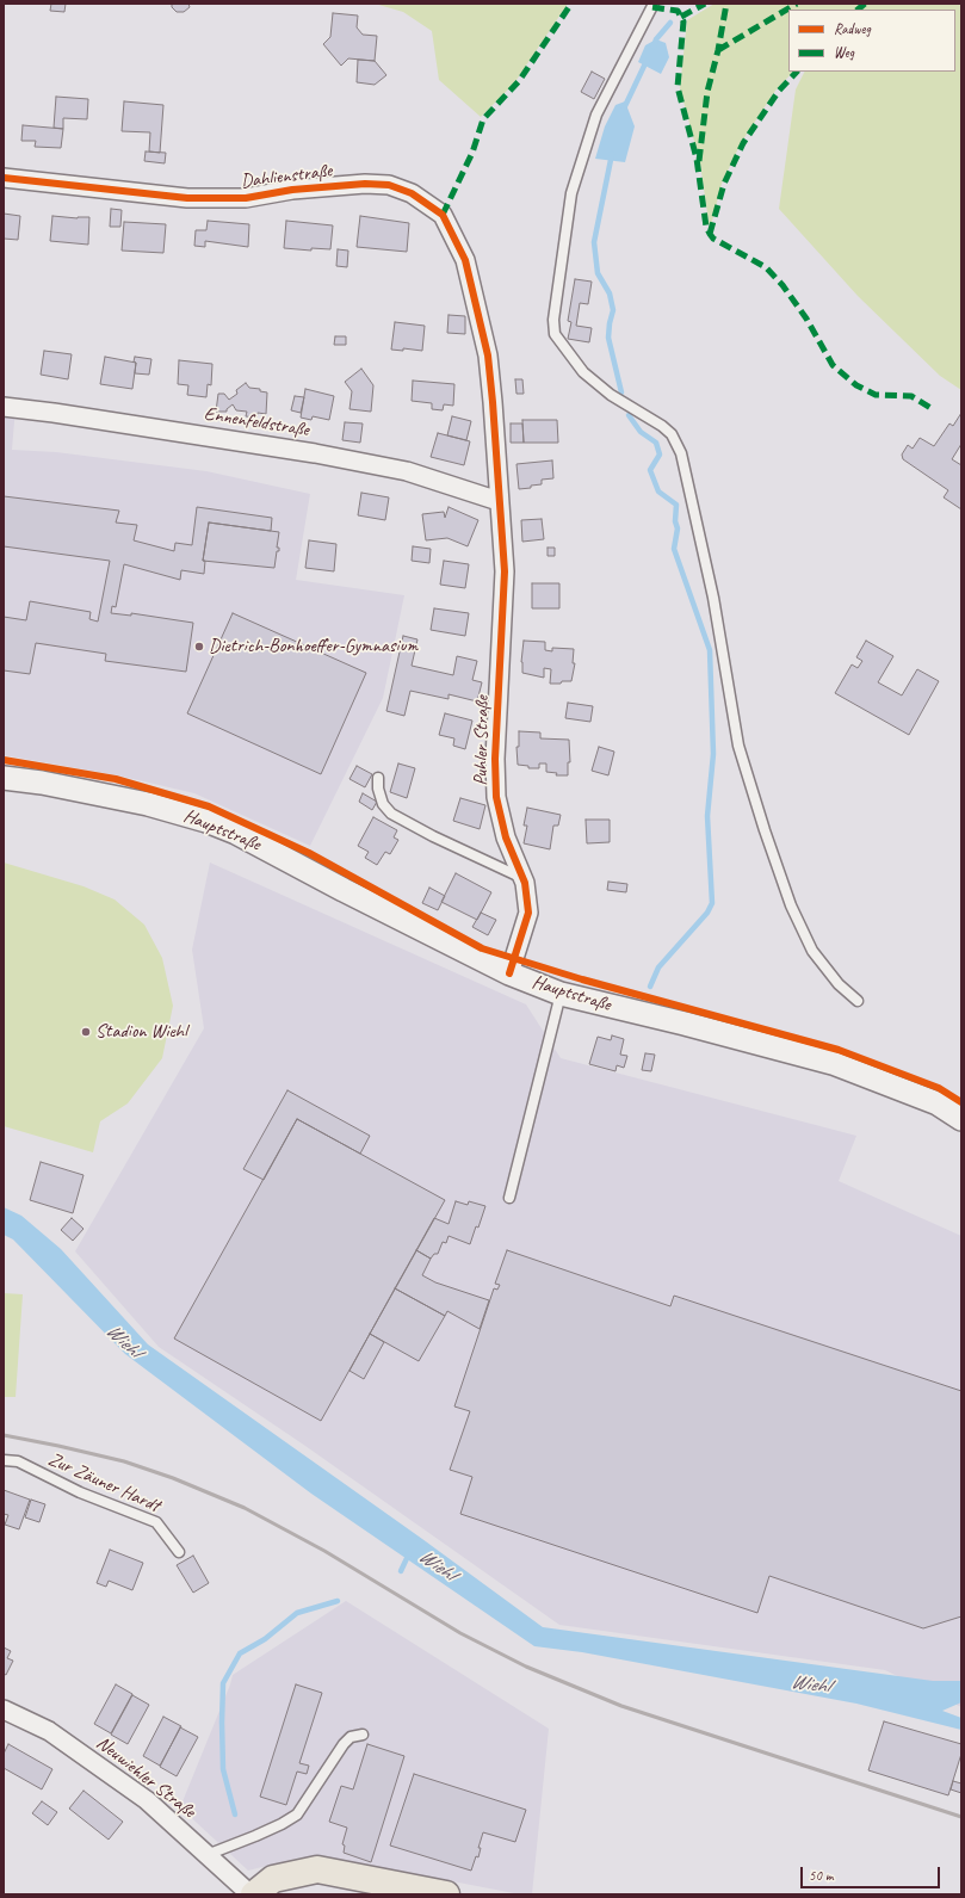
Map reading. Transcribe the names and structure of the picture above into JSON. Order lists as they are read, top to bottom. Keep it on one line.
{"streets":{"street":["Dahlienstraße","Ennenfeldstraße","Puhler Straße","Hauptstraße","Neuwiehler Straße"],"lane":["Zur Zäuner Hardt"]},"crossings":[["Dahlienstraße","Ennenfeldstraße"],["Dahlienstraße","Puhler Straße"],["Ennenfeldstraße","Puhler Straße"],["Puhler Straße","Hauptstraße"]],"water":["Wiehl"],"places":["Dietrich-Bonhoeffer-Gymnasium","Stadion Wiehl"],"legend":["Radweg","Weg"],"scale_bar":"50 m"}
